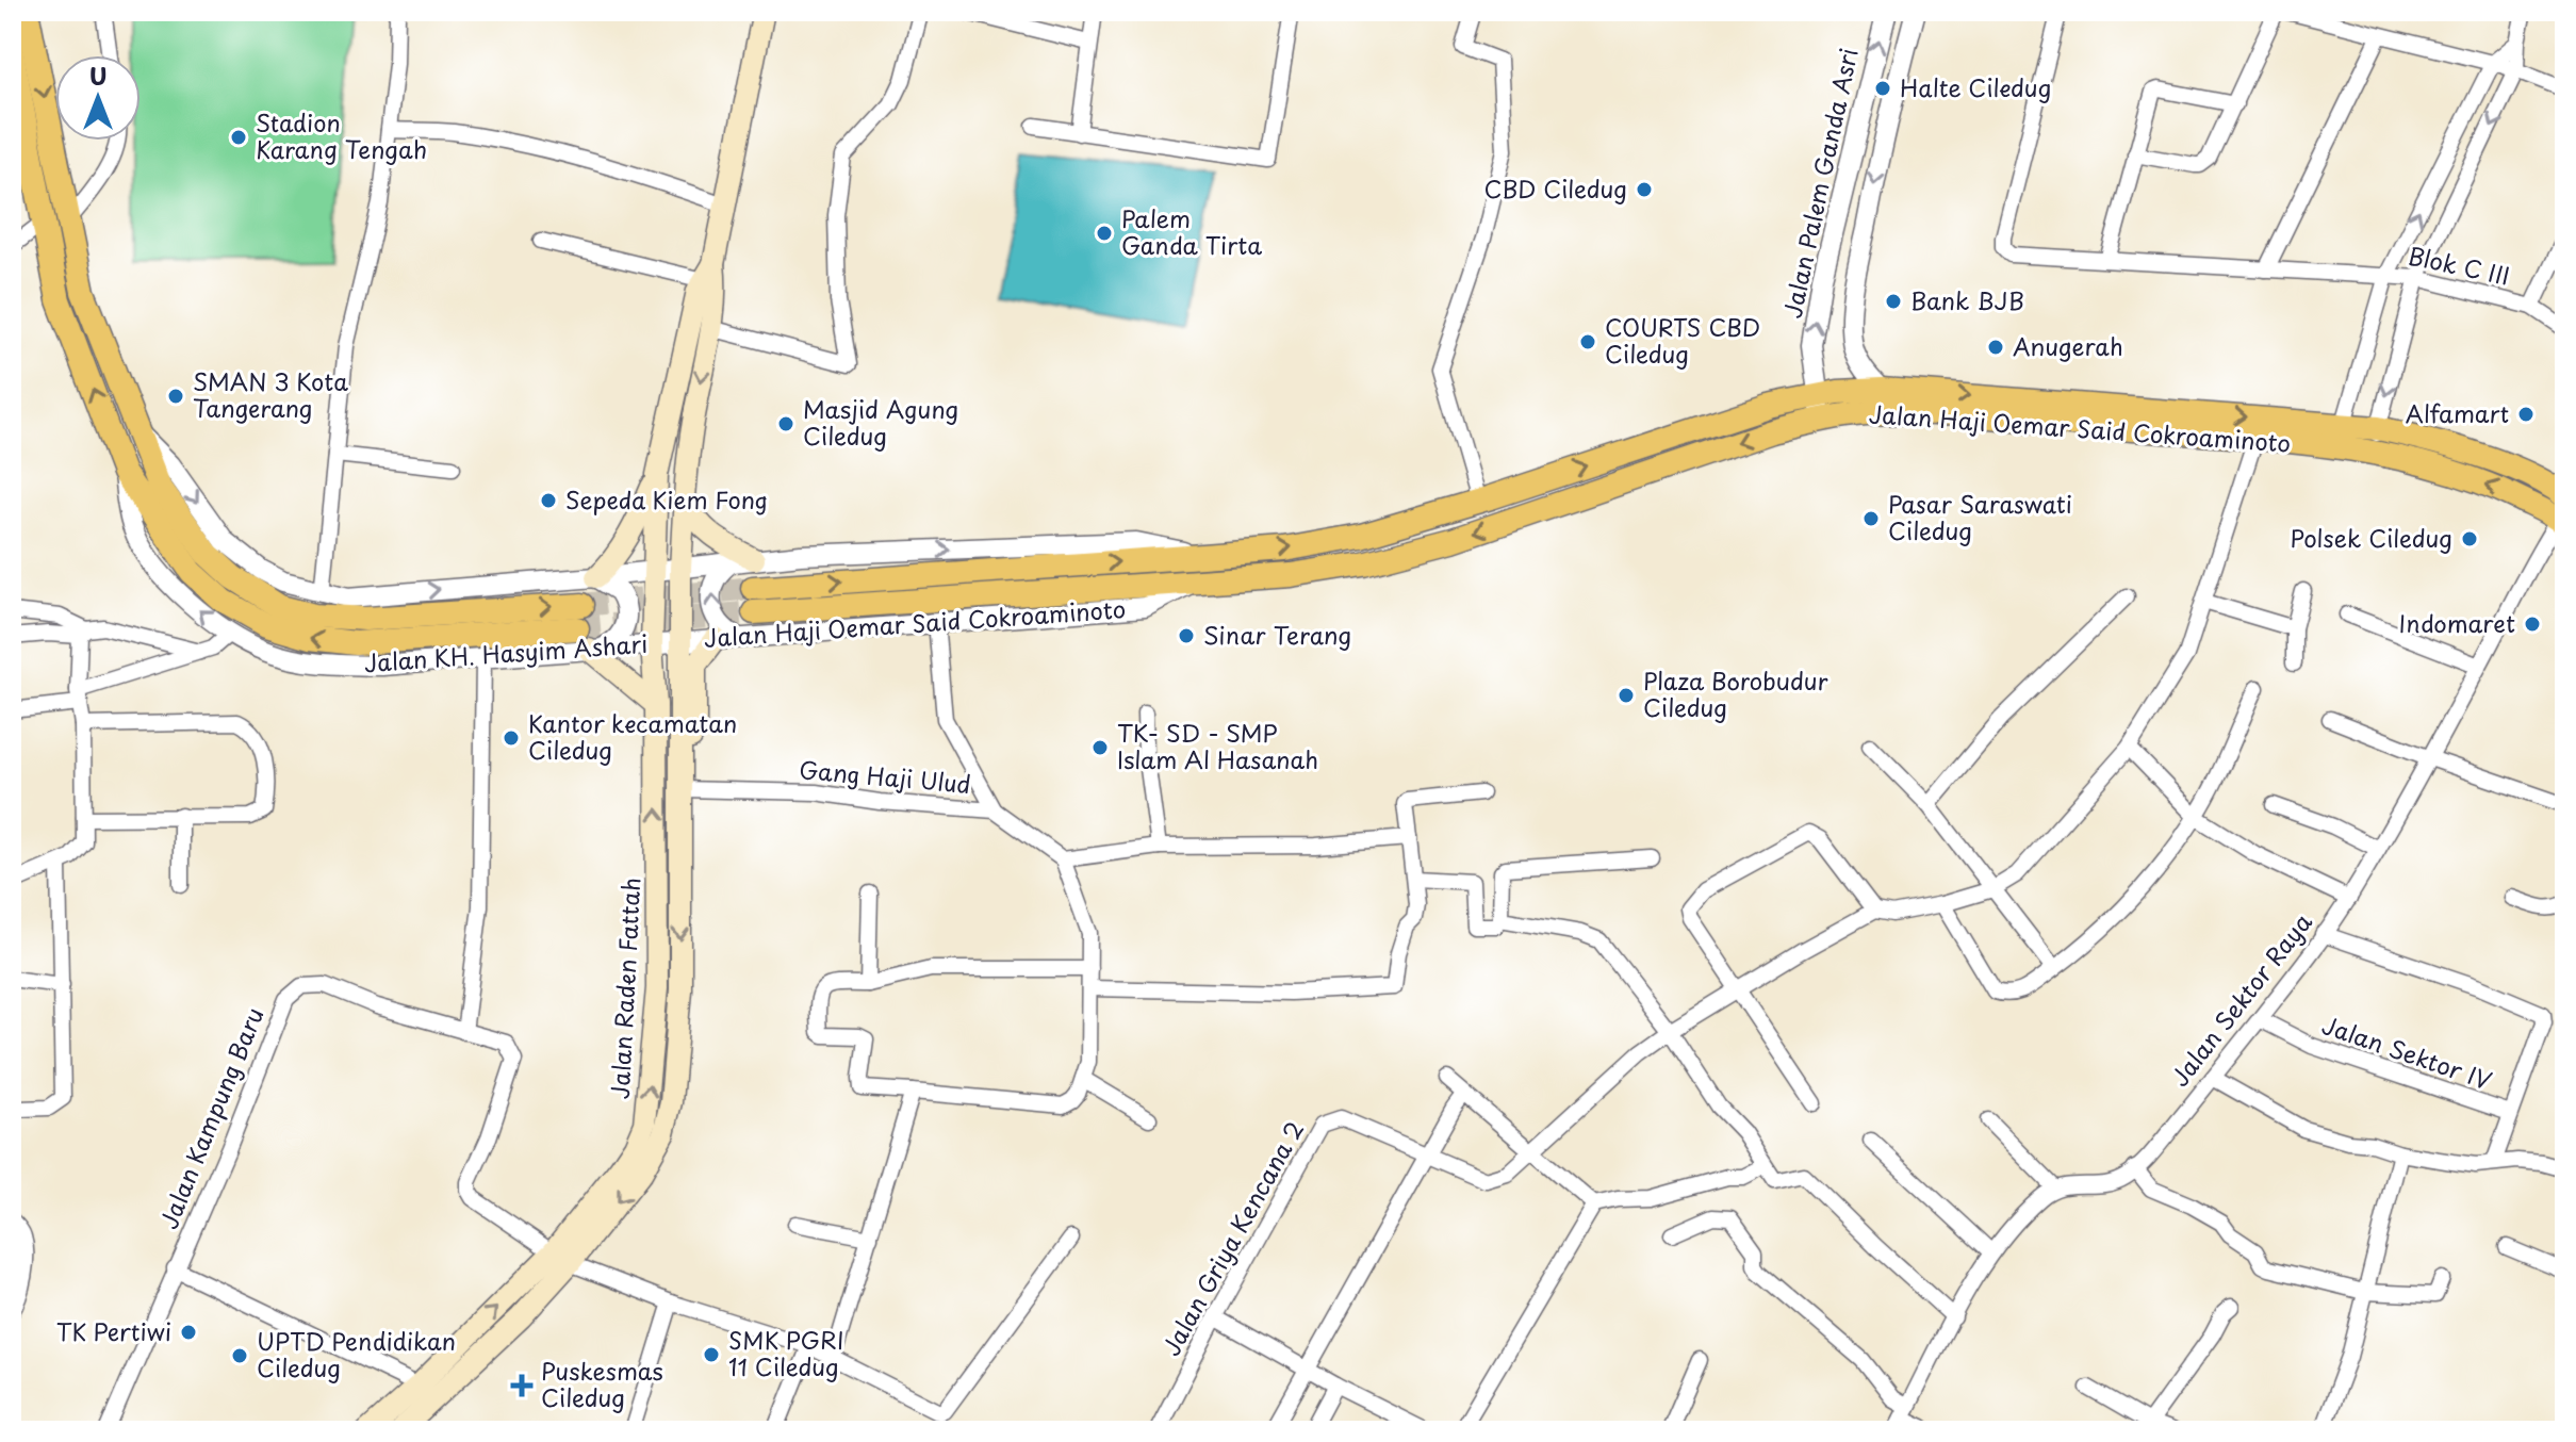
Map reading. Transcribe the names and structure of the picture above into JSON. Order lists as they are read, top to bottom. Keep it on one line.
{"streets":{"main road":["Jalan Haji Oemar Said Cokroaminoto","Jalan KH. Hasyim Ashari","Jalan Raden Fattah"],"street":["Jalan Palem Ganda Asri","Blok C III","Gang Haji Ulud","Jalan Sektor Raya","Jalan Sektor IV","Jalan Kampung Baru","Jalan Griya Kencana 2"]},"crossings":[["Jalan Palem Ganda Asri","Jalan Haji Oemar Said Cokroaminoto"],["Jalan Haji Oemar Said Cokroaminoto","Jalan KH. Hasyim Ashari"],["Jalan Haji Oemar Said Cokroaminoto","Jalan Raden Fattah"],["Jalan Haji Oemar Said Cokroaminoto","Jalan Sektor Raya"],["Jalan Haji Oemar Said Cokroaminoto","Jalan Griya Kencana 2"],["Jalan KH. Hasyim Ashari","Jalan Raden Fattah"],["Gang Haji Ulud","Jalan Raden Fattah"],["Jalan Sektor Raya","Jalan Sektor IV"]],"places":{"other":["Halte Ciledug","Stadion Karang Tengah","CBD Ciledug","Palem Ganda Tirta","Bank BJB","COURTS CBD Ciledug","Anugerah","SMAN 3 Kota Tangerang","Alfamart","Masjid Agung Ciledug","Sepeda Kiem Fong","Pasar Saraswati Ciledug","Polsek Ciledug","Indomaret","Sinar Terang","Plaza Borobudur Ciledug","Kantor kecamatan Ciledug","TK- SD - SMP Islam Al Hasanah","TK Pertiwi","SMK PGRI 11 Ciledug","UPTD Pendidikan Ciledug"],"health":["Puskesmas Ciledug"]},"north":"top"}
